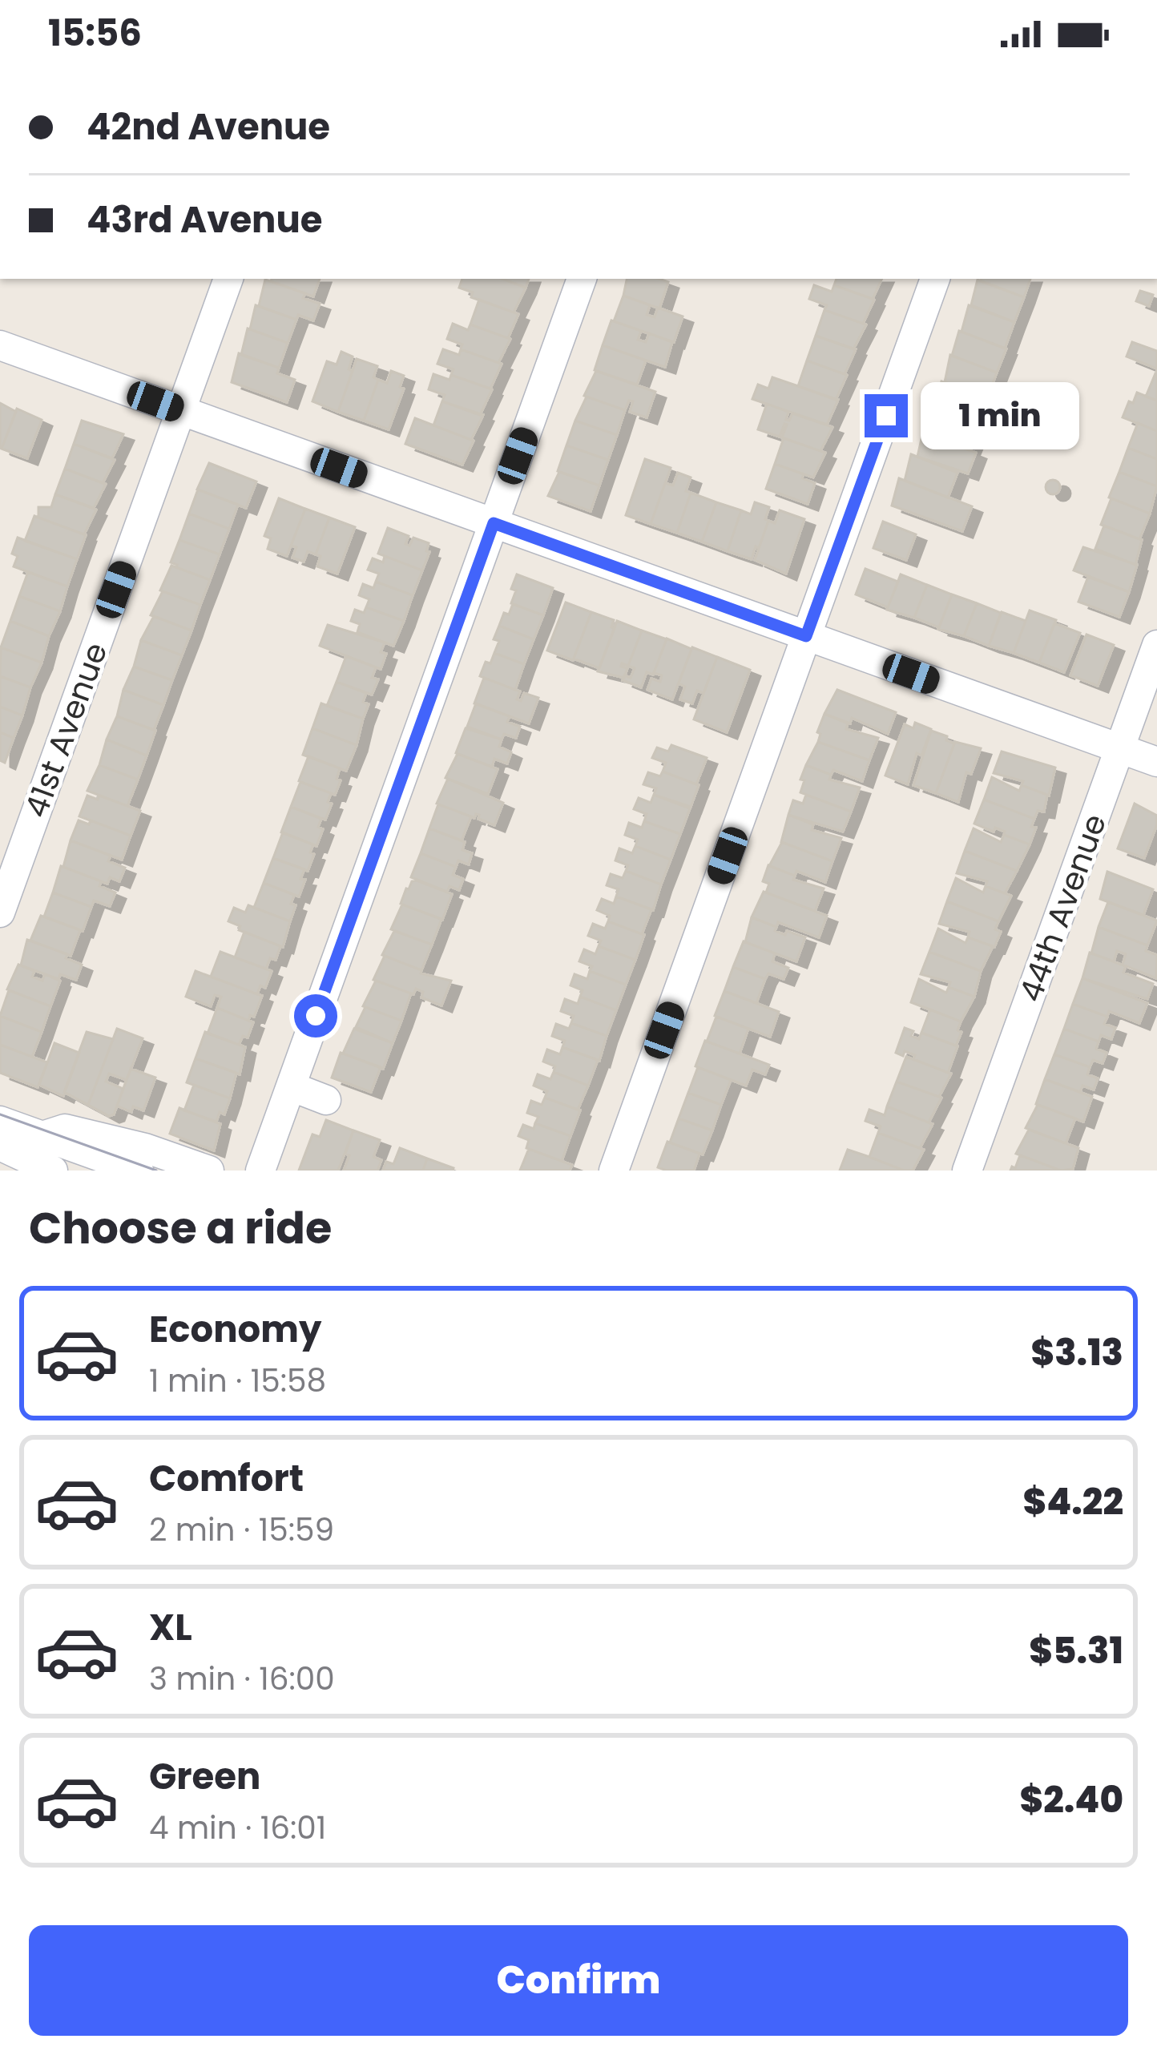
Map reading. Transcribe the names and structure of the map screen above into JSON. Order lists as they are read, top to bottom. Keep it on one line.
{"streets":{"street":["41st Avenue","44th Avenue"]},"page":{"status":"15:56","banner":["42nd Avenue","43rd Avenue"],"bubble":"1 min","heading":"Choose a ride","list":[{"name":"Economy","note":"1 min · 15:58","value":"$3.13"},{"name":"Comfort","note":"2 min · 15:59","value":"$4.22"},{"name":"XL","note":"3 min · 16:00","value":"$5.31"},{"name":"Green","note":"4 min · 16:01","value":"$2.40"}],"buttons":"Confirm"}}
